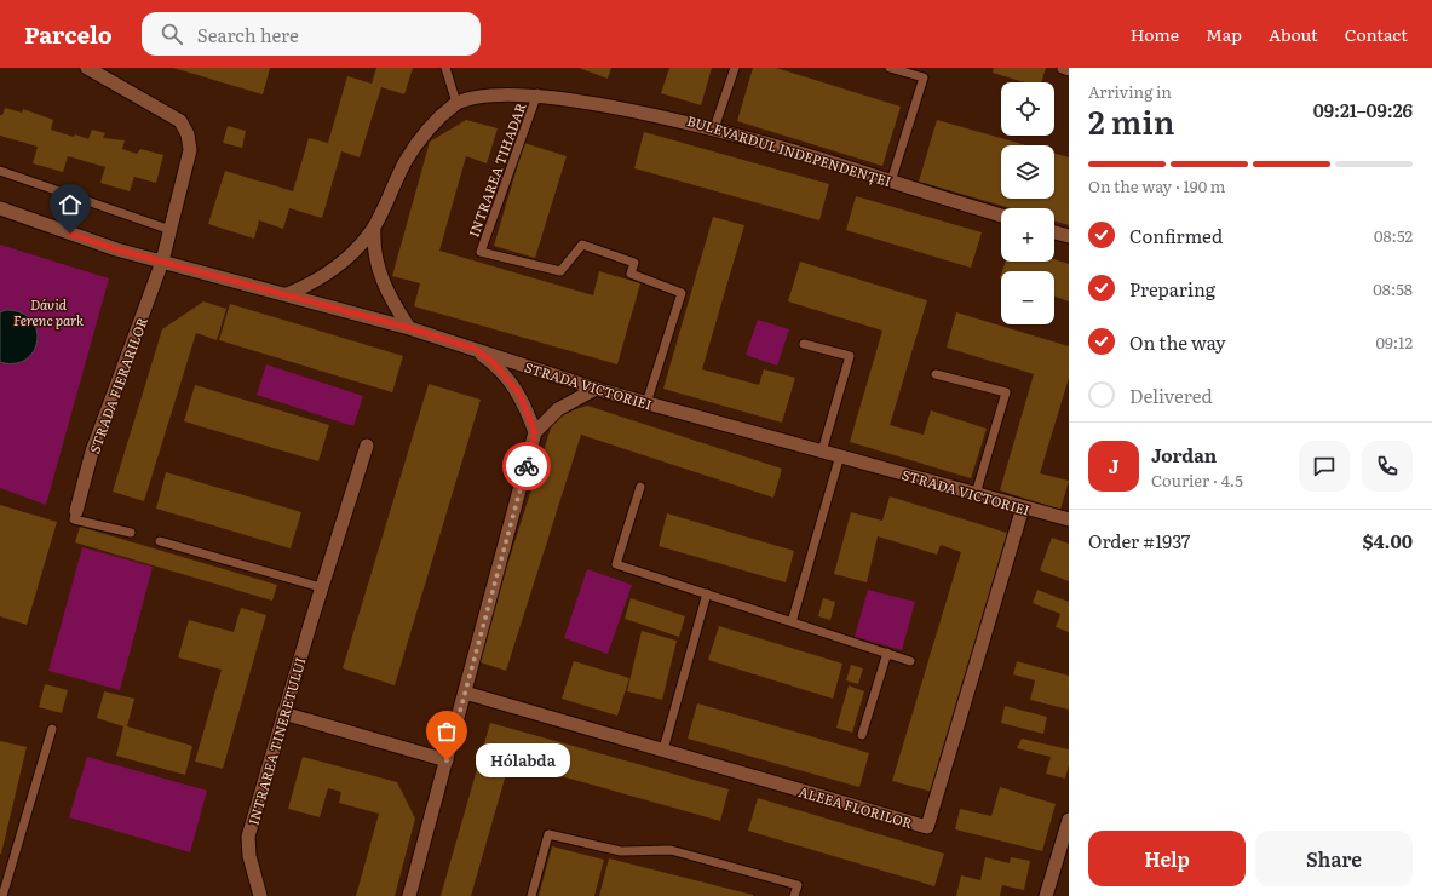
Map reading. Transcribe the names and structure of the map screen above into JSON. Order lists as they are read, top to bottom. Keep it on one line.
{"streets":{"street":["BULEVARDUL INDEPENDENȚEI","STRADA FIERARILOR","STRADA VICTORIEI","INTRAREA TINERETULUI","ALEEA FLORILOR"],"lane":["INTRAREA TIHADAR"]},"crossings":[["BULEVARDUL INDEPENDENȚEI","INTRAREA TIHADAR"],["BULEVARDUL INDEPENDENȚEI","STRADA VICTORIEI"],["INTRAREA TIHADAR","STRADA VICTORIEI"],["STRADA FIERARILOR","STRADA VICTORIEI"],["STRADA VICTORIEI","ALEEA FLORILOR"]],"parks":["Dávid Ferenc park"],"places":["Hólabda"],"page":{"header":"Parcelo","search":"Search here","nav":["Home","Map","About","Contact"],"heading":["2 min","Arriving in","09:21–09:26"],"panel":["Jordan","Courier · 4.5","Order #1937","$4.00"],"map_buttons":["+","−"],"bar":"On the way · 190 m","list":[["Confirmed","08:52"],["Preparing","08:58"],["On the way","09:12"],"Delivered"],"round":"J","bubble":"Hólabda","buttons":["Help","Share"]}}
